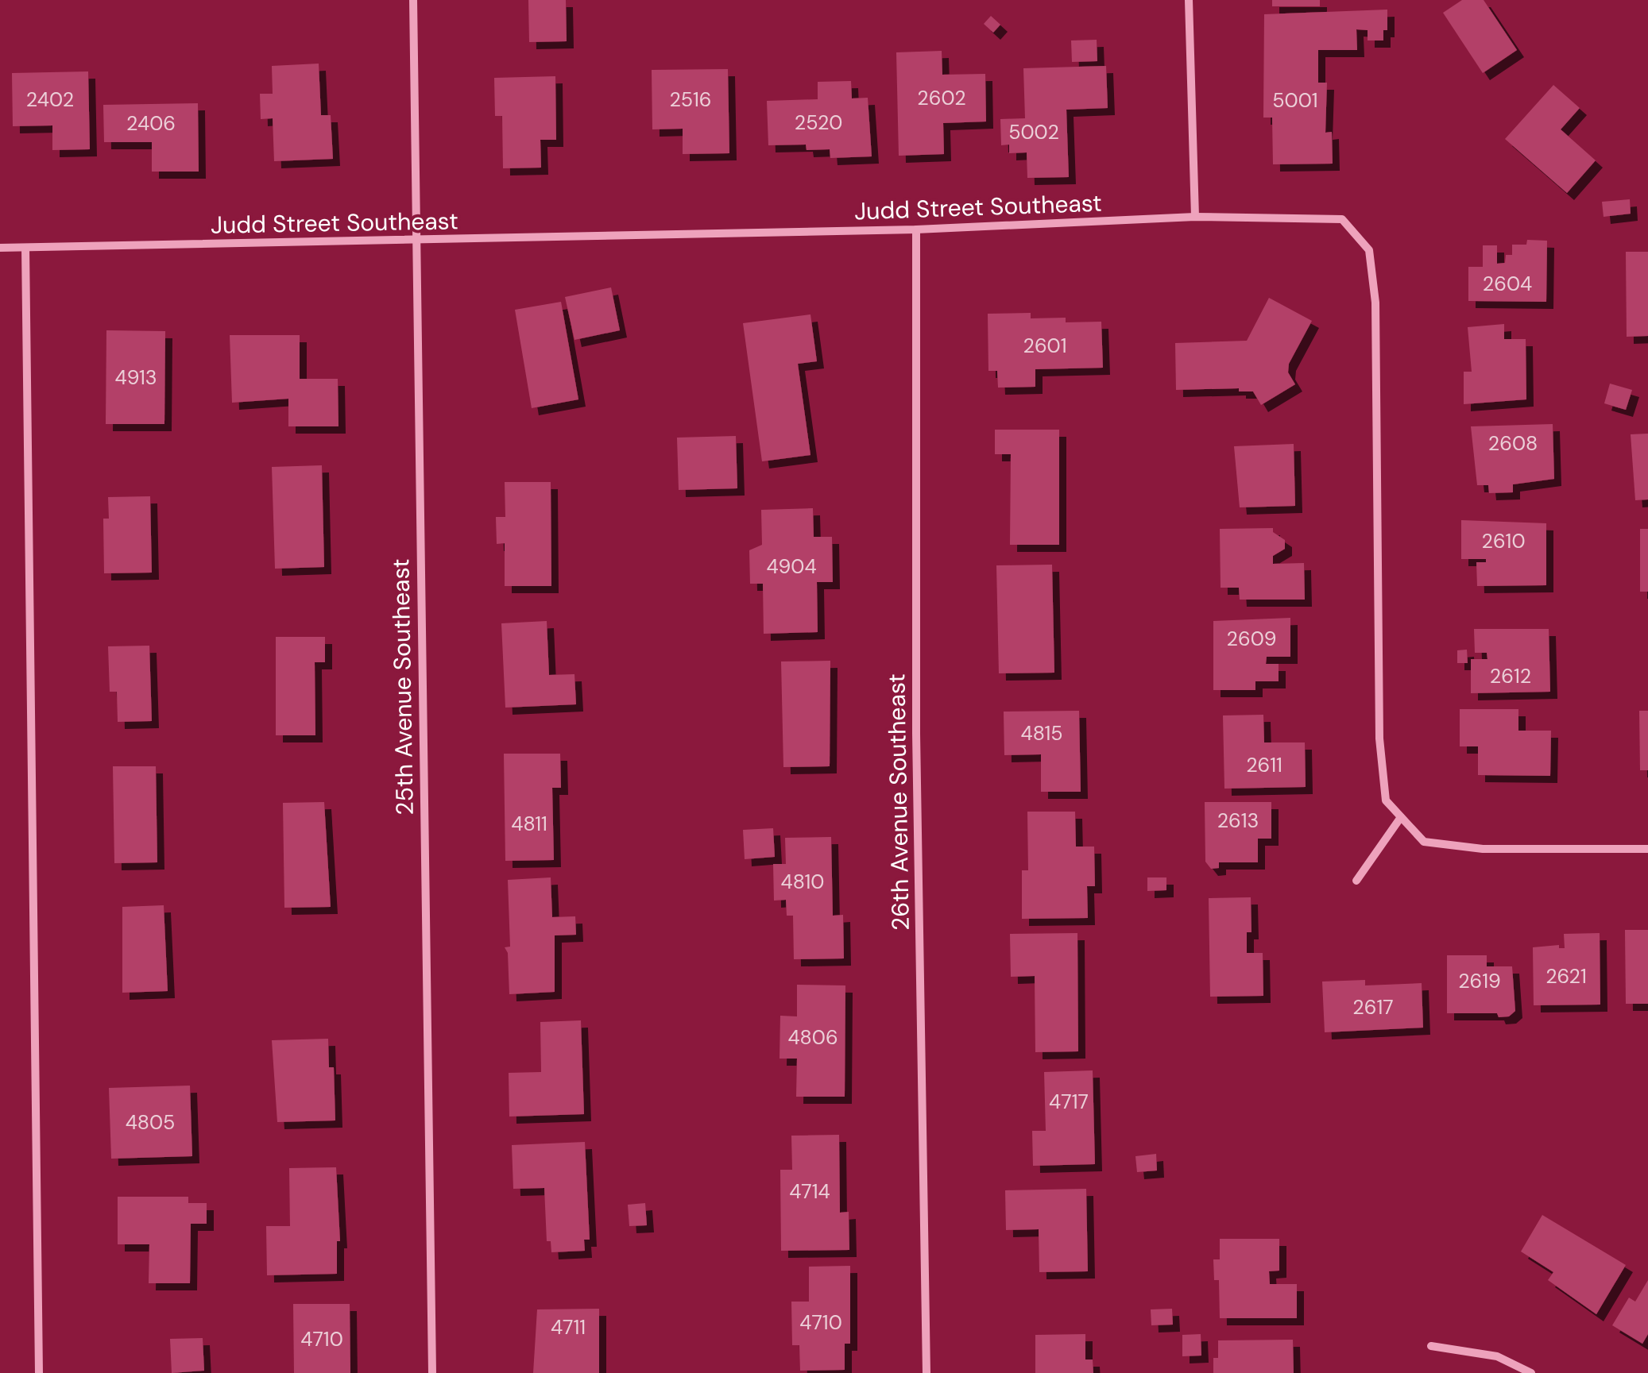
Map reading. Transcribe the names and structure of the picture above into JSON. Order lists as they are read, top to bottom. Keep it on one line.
{"streets":{"street":["Judd Street Southeast","25th Avenue Southeast","26th Avenue Southeast"]},"crossings":[["Judd Street Southeast","25th Avenue Southeast"],["Judd Street Southeast","26th Avenue Southeast"]],"house_numbers":["2602","2402","2516","5001","2520","2406","5002","2604","2601","4913","2608","2610","4904","2609","2612","4815","2611","2613","4811","4810","2621","2619","2617","4806","4717","4805","4714","4710","4711","4710"]}
